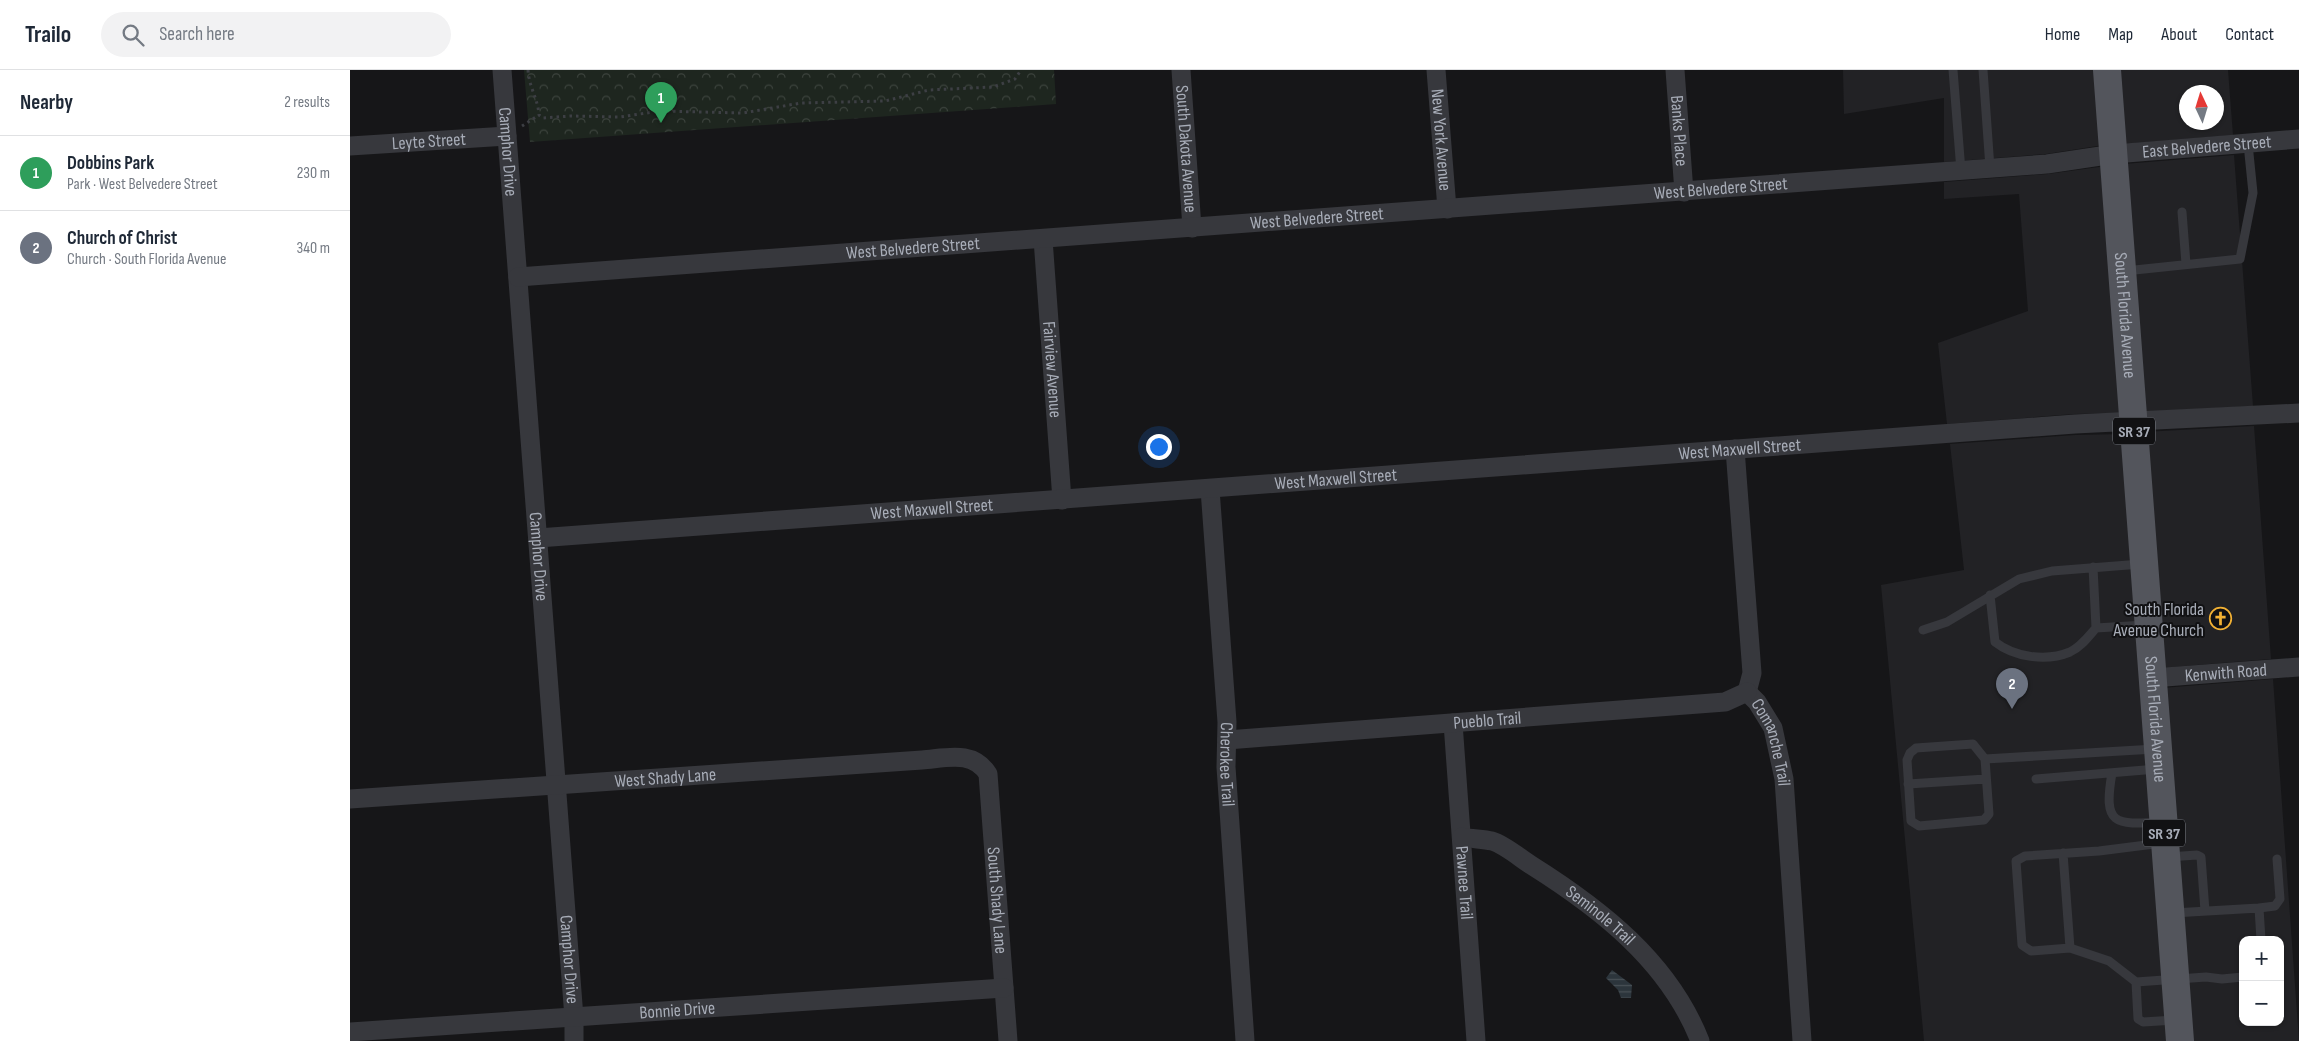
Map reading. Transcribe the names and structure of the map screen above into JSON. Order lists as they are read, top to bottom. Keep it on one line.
{"streets":{"main road":["South Florida Avenue","SR 37"],"street":["Banks Place","New York Avenue","Leyte Street","East Belvedere Street","South Dakota Avenue","Camphor Drive","West Belvedere Street","Fairview Avenue","West Maxwell Street","Kenwith Road","Pueblo Trail","Comanche Trail","Cherokee Trail","West Shady Lane","Pawnee Trail","South Shady Lane","Seminole Trail","Bonnie Drive"]},"crossings":[["Banks Place","West Belvedere Street"],["New York Avenue","West Belvedere Street"],["Leyte Street","Camphor Drive"],["East Belvedere Street","West Belvedere Street"],["East Belvedere Street","South Florida Avenue"],["South Dakota Avenue","West Belvedere Street"],["Camphor Drive","West Belvedere Street"],["Camphor Drive","West Maxwell Street"],["Camphor Drive","West Shady Lane"],["Camphor Drive","Bonnie Drive"],["West Belvedere Street","South Florida Avenue"],["West Belvedere Street","Fairview Avenue"],["South Florida Avenue","West Maxwell Street"],["South Florida Avenue","Kenwith Road"],["Fairview Avenue","West Maxwell Street"],["West Maxwell Street","Comanche Trail"],["West Maxwell Street","Cherokee Trail"],["Pueblo Trail","Comanche Trail"],["Pueblo Trail","Cherokee Trail"],["Pueblo Trail","Pawnee Trail"],["West Shady Lane","South Shady Lane"],["Pawnee Trail","Seminole Trail"],["South Shady Lane","Bonnie Drive"]],"places":{"church":["South Florida Avenue Church"]},"north":"top","page":{"header":"Trailo","search":"Search here","nav":["Home","Map","About","Contact"],"heading":["Nearby","2 results"],"pins":["1","2"],"list":[{"mark":"1","name":"Dobbins Park","note":"Park · West Belvedere Street","value":"230 m"},{"mark":"2","name":"Church of Christ","note":"Church · South Florida Avenue","value":"340 m"}],"map_buttons":["+","−"]}}
